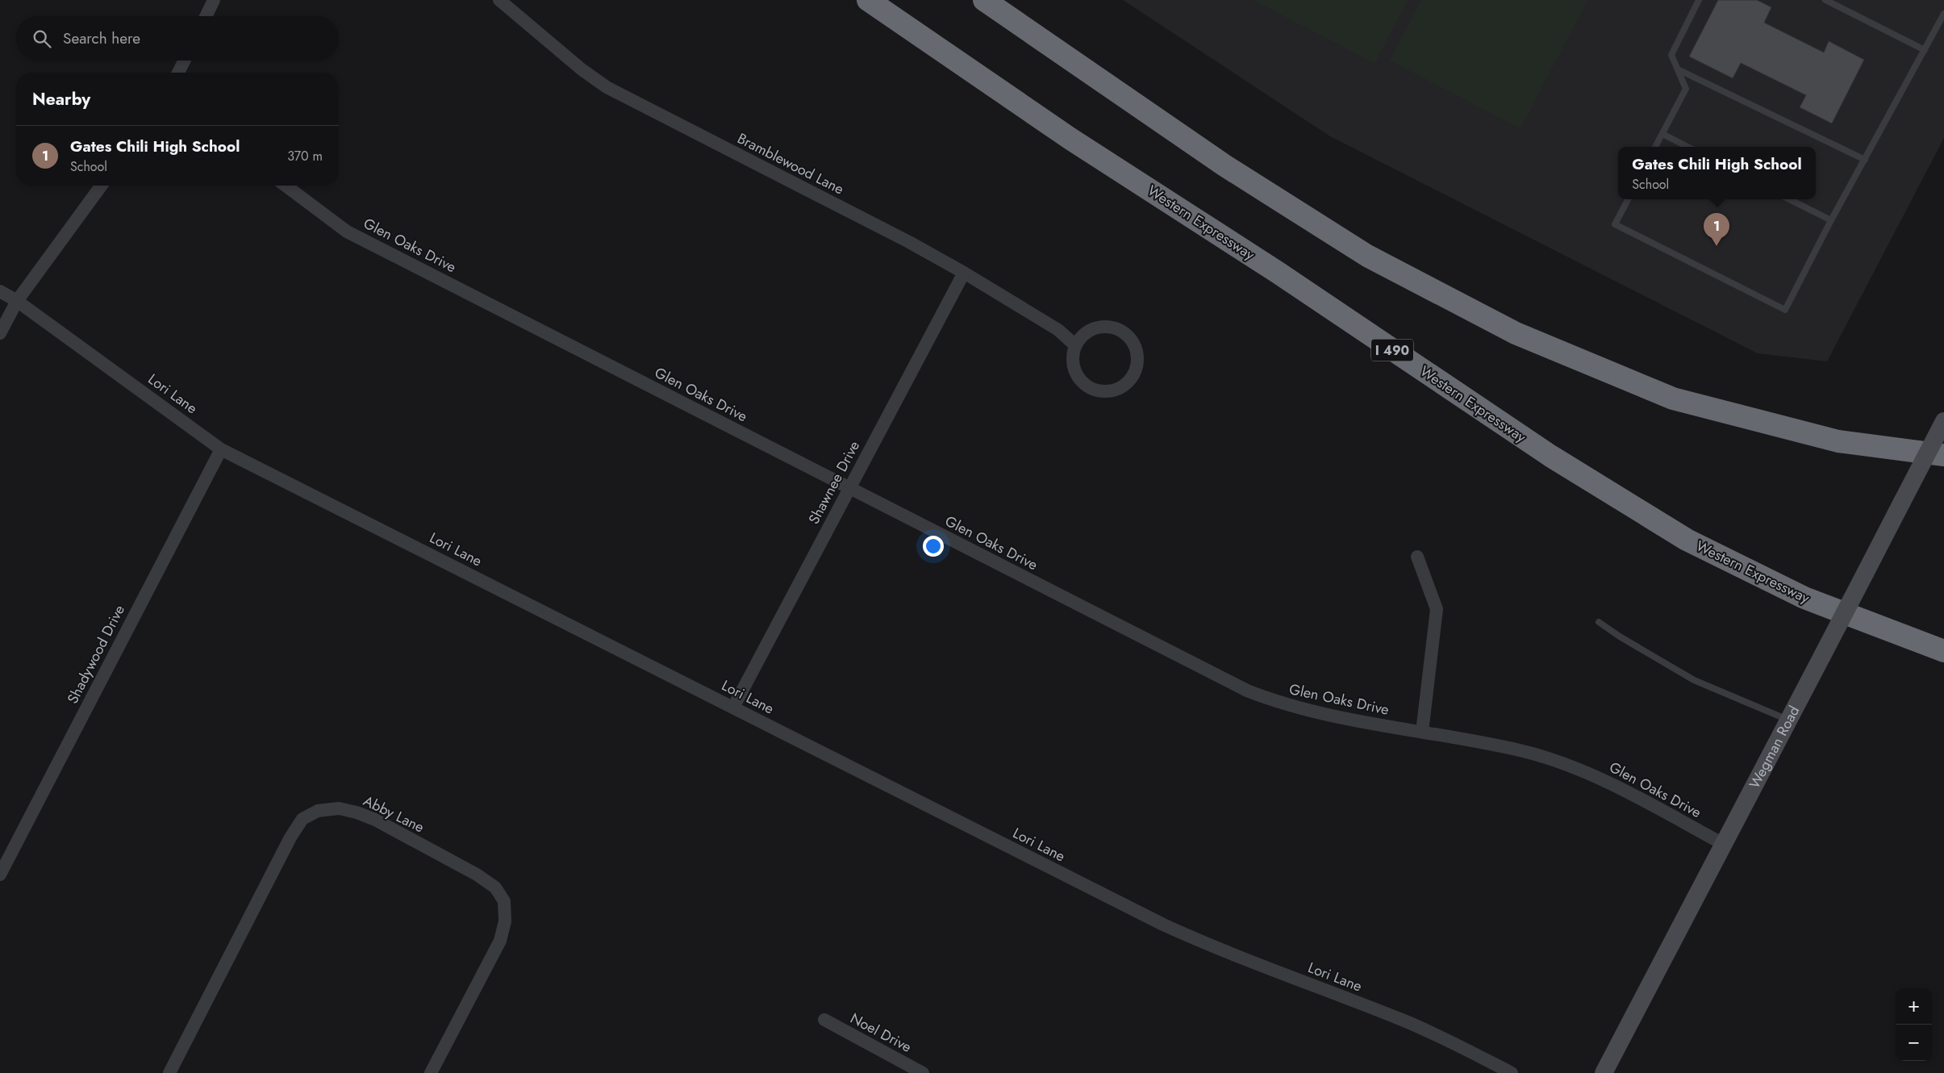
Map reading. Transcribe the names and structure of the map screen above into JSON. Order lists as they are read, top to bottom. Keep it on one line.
{"streets":{"highway":["Western Expressway","I 490"],"street":["Bramblewood Lane","Glen Oaks Drive","Lori Lane","Shawnee Drive","Shadywood Drive","Wegman Road","Abby Lane","Noel Drive"]},"crossings":[["Bramblewood Lane","Shawnee Drive"],["Glen Oaks Drive","Shawnee Drive"],["Glen Oaks Drive","Wegman Road"],["Lori Lane","Shawnee Drive"],["Lori Lane","Shadywood Drive"]],"page":{"search":"Search here","heading":"Nearby","list":[{"mark":"1","name":"Gates Chili High School","note":"School","value":"370 m"}],"popup":["Gates Chili High School","School"],"pins":"1","map_buttons":["+","−"]}}
